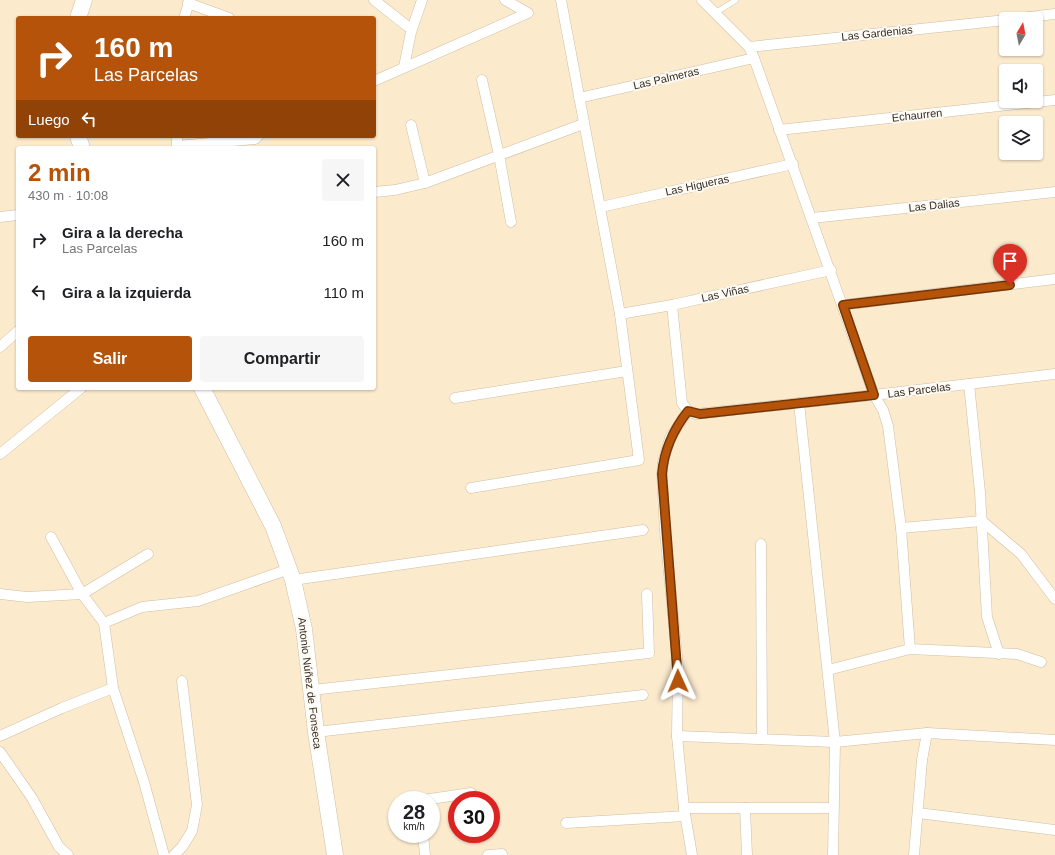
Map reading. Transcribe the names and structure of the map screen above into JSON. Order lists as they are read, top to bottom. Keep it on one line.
{"streets":{"main road":["Antonio Núñez de Fonseca"],"street":["Las Gardenias","Las Palmeras","Echaurren","Las Higueras","Las Dalias","Las Viñas","Las Parcelas"]},"north":"top","page":{"turn":["160 m","Las Parcelas"],"then":"Luego","heading":["2 min","430 m · 10:08"],"list":[{"name":"Gira a la derecha","note":"Las Parcelas","value":"160 m"},{"name":"Gira a la izquierda","value":"110 m"}],"buttons":["Salir","Compartir"],"speed":"28 km/h","limit":"30"}}
